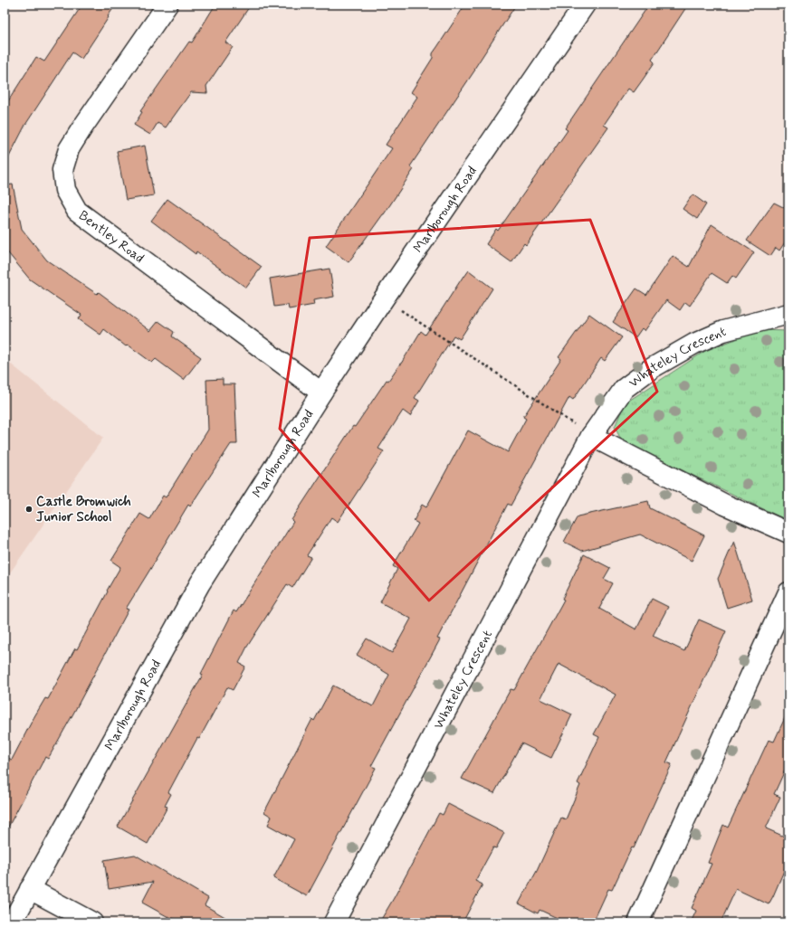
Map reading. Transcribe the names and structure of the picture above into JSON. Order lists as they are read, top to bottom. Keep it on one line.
{"streets":{"street":["Marlborough Road","Bentley Road","Whateley Crescent"]},"crossings":[["Marlborough Road","Bentley Road"]],"places":["Castle Bromwich Junior School"]}
